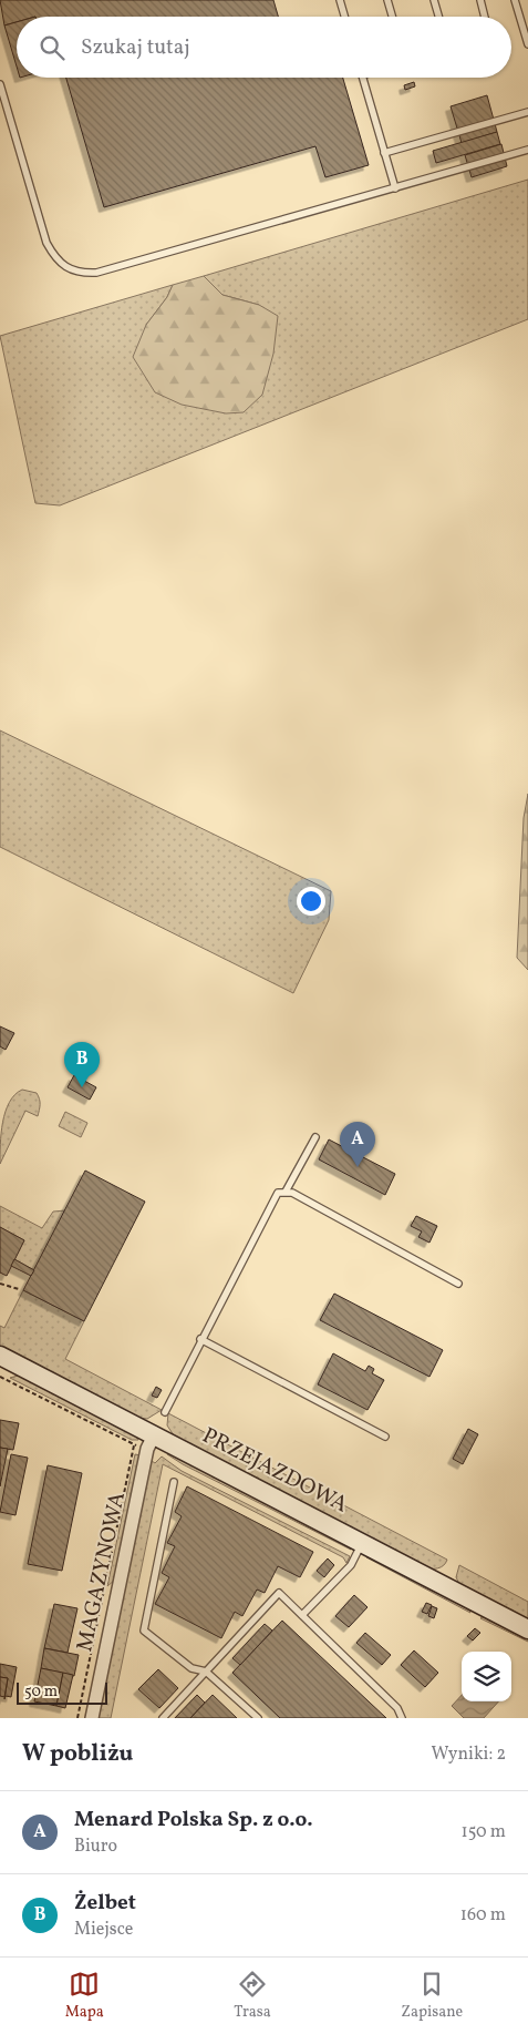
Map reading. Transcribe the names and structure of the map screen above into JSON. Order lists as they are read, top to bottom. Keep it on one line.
{"streets":{"street":["PRZEJAZDOWA","MAGAZYNOWA"]},"crossings":[["PRZEJAZDOWA","MAGAZYNOWA"]],"scale_bar":"50 m","page":{"search":"Szukaj tutaj","pins":["B","A"],"scale":"50 m","heading":["W pobliżu","Wyniki: 2"],"list":[{"mark":"A","name":"Menard Polska Sp. z o.o.","note":"Biuro","value":"150 m"},{"mark":"B","name":"Żelbet","note":"Miejsce","value":"160 m"}],"nav":["Mapa","Trasa","Zapisane"]}}
